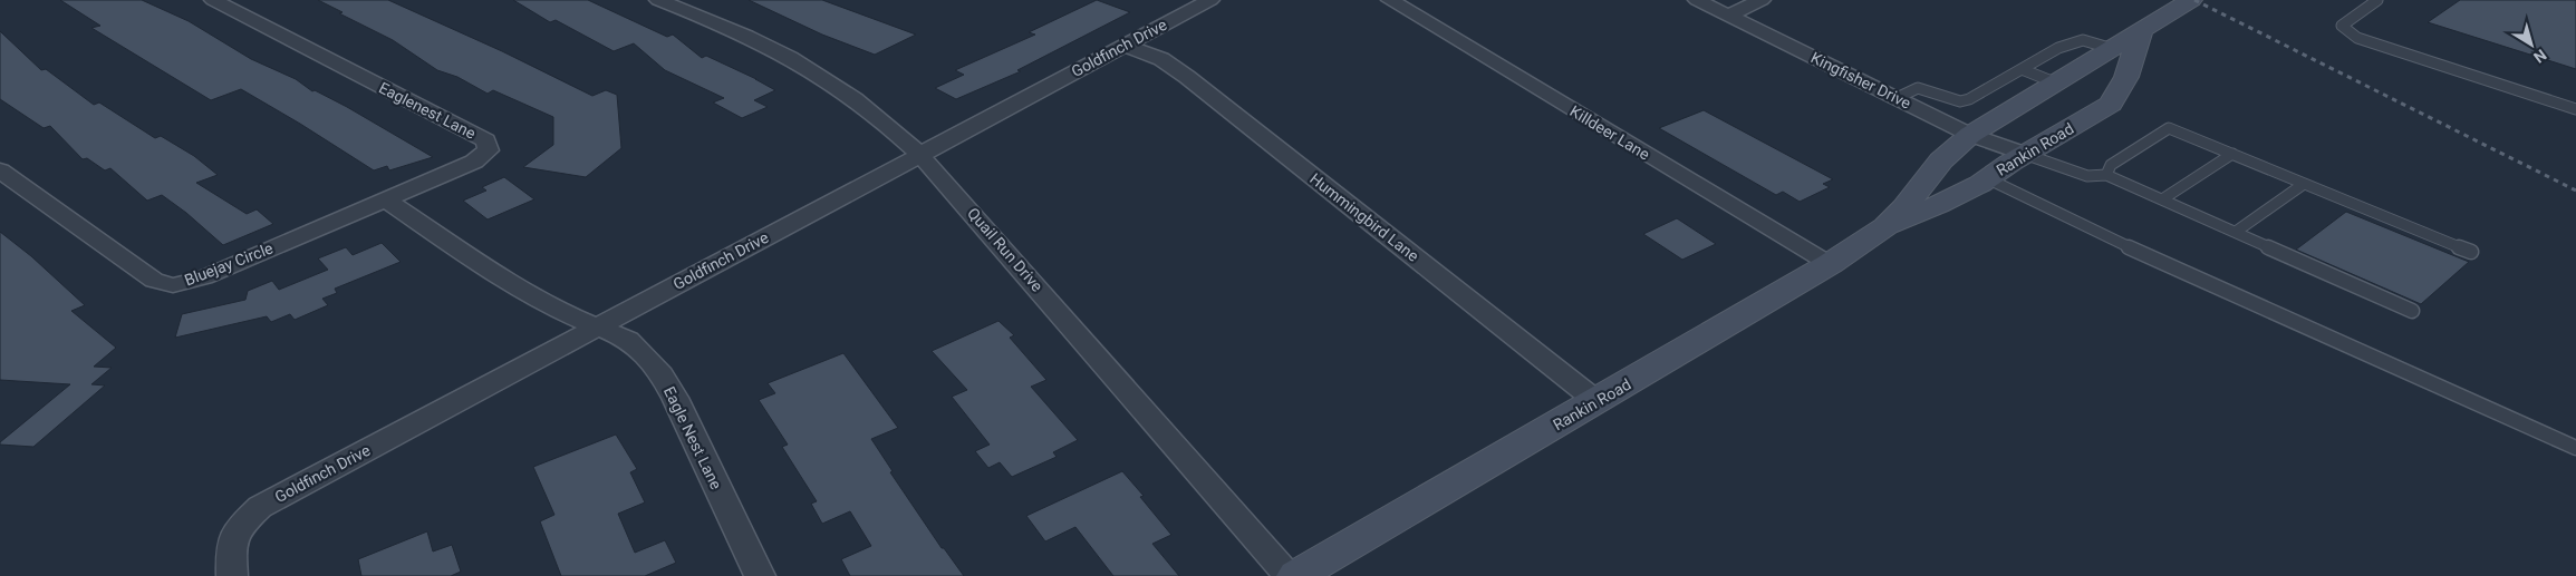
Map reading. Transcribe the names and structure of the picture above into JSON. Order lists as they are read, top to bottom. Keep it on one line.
{"streets":{"street":["Goldfinch Drive","Kingfisher Drive","Eaglenest Lane","Killdeer Lane","Rankin Road","Hummingbird Lane","Quail Run Drive","Bluejay Circle","Eagle Nest Lane"]},"crossings":[["Goldfinch Drive","Hummingbird Lane"],["Goldfinch Drive","Quail Run Drive"],["Goldfinch Drive","Eagle Nest Lane"],["Kingfisher Drive","Rankin Road"],["Eaglenest Lane","Bluejay Circle"],["Killdeer Lane","Rankin Road"],["Rankin Road","Hummingbird Lane"]],"north":"bottom right"}
